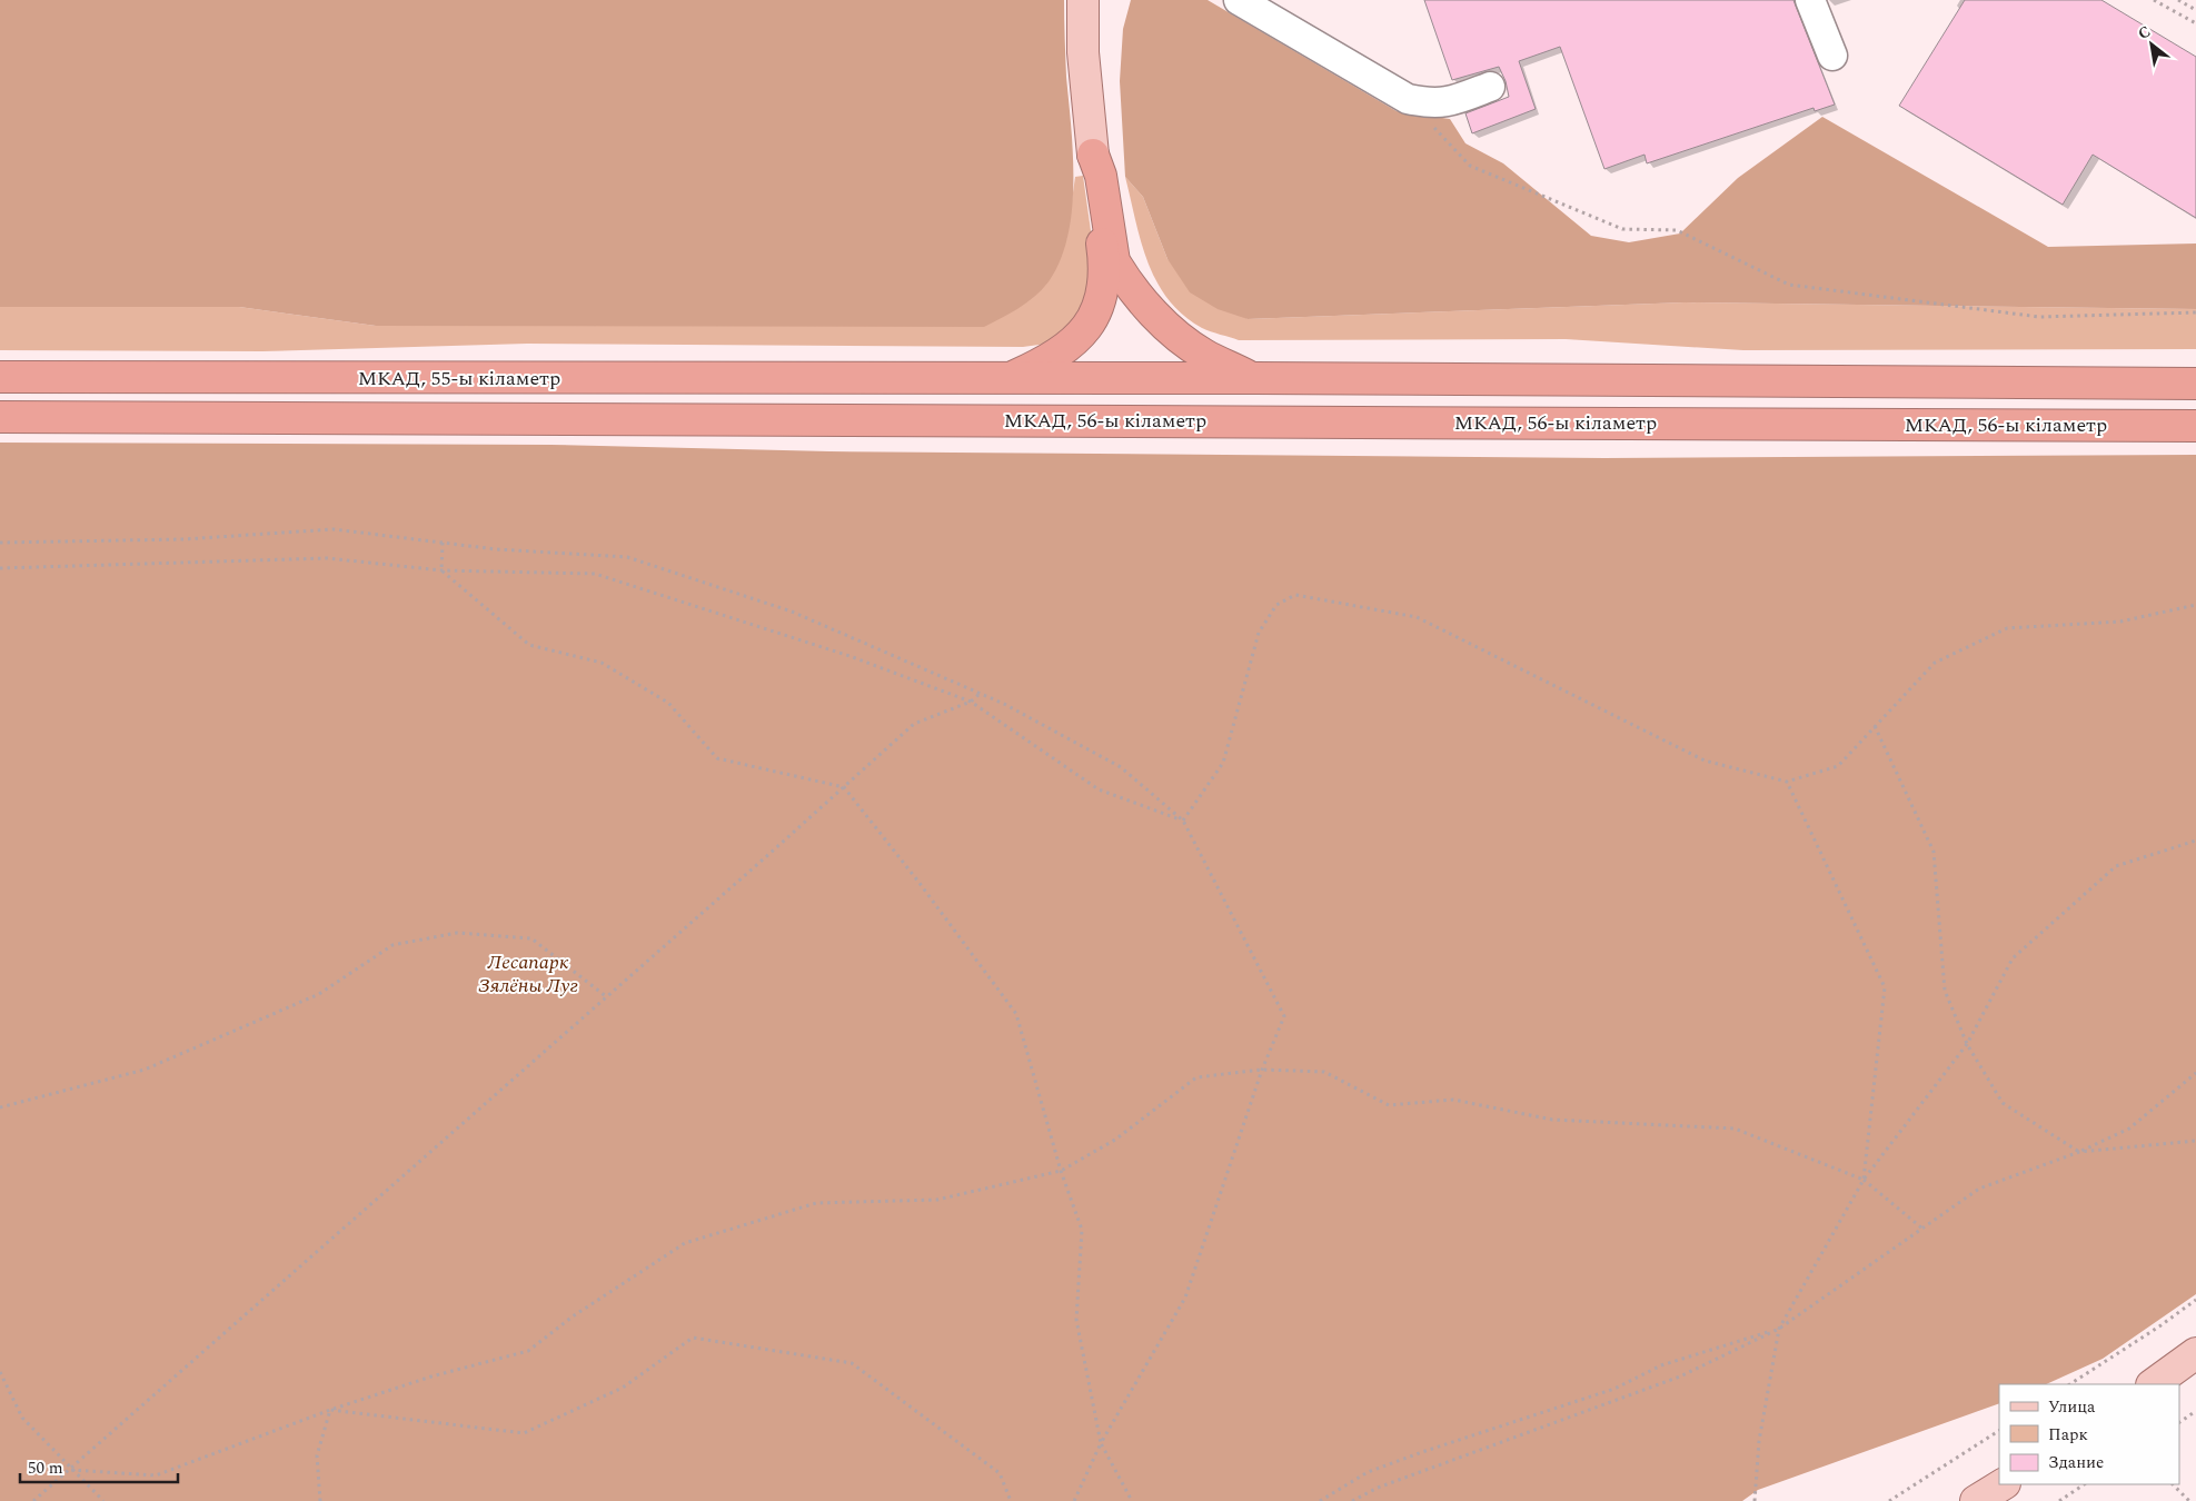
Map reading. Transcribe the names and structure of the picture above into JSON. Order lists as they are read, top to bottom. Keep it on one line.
{"streets":{"highway":["МКАД, 55-ы кіламетр","МКАД, 56-ы кіламетр"]},"crossings":[["МКАД, 55-ы кіламетр","МКАД, 56-ы кіламетр"]],"parks":["Лесапарк Зялёны Луг"],"legend":["Улица","Парк","Здание"],"scale_bar":"50 m","north":"top left"}
